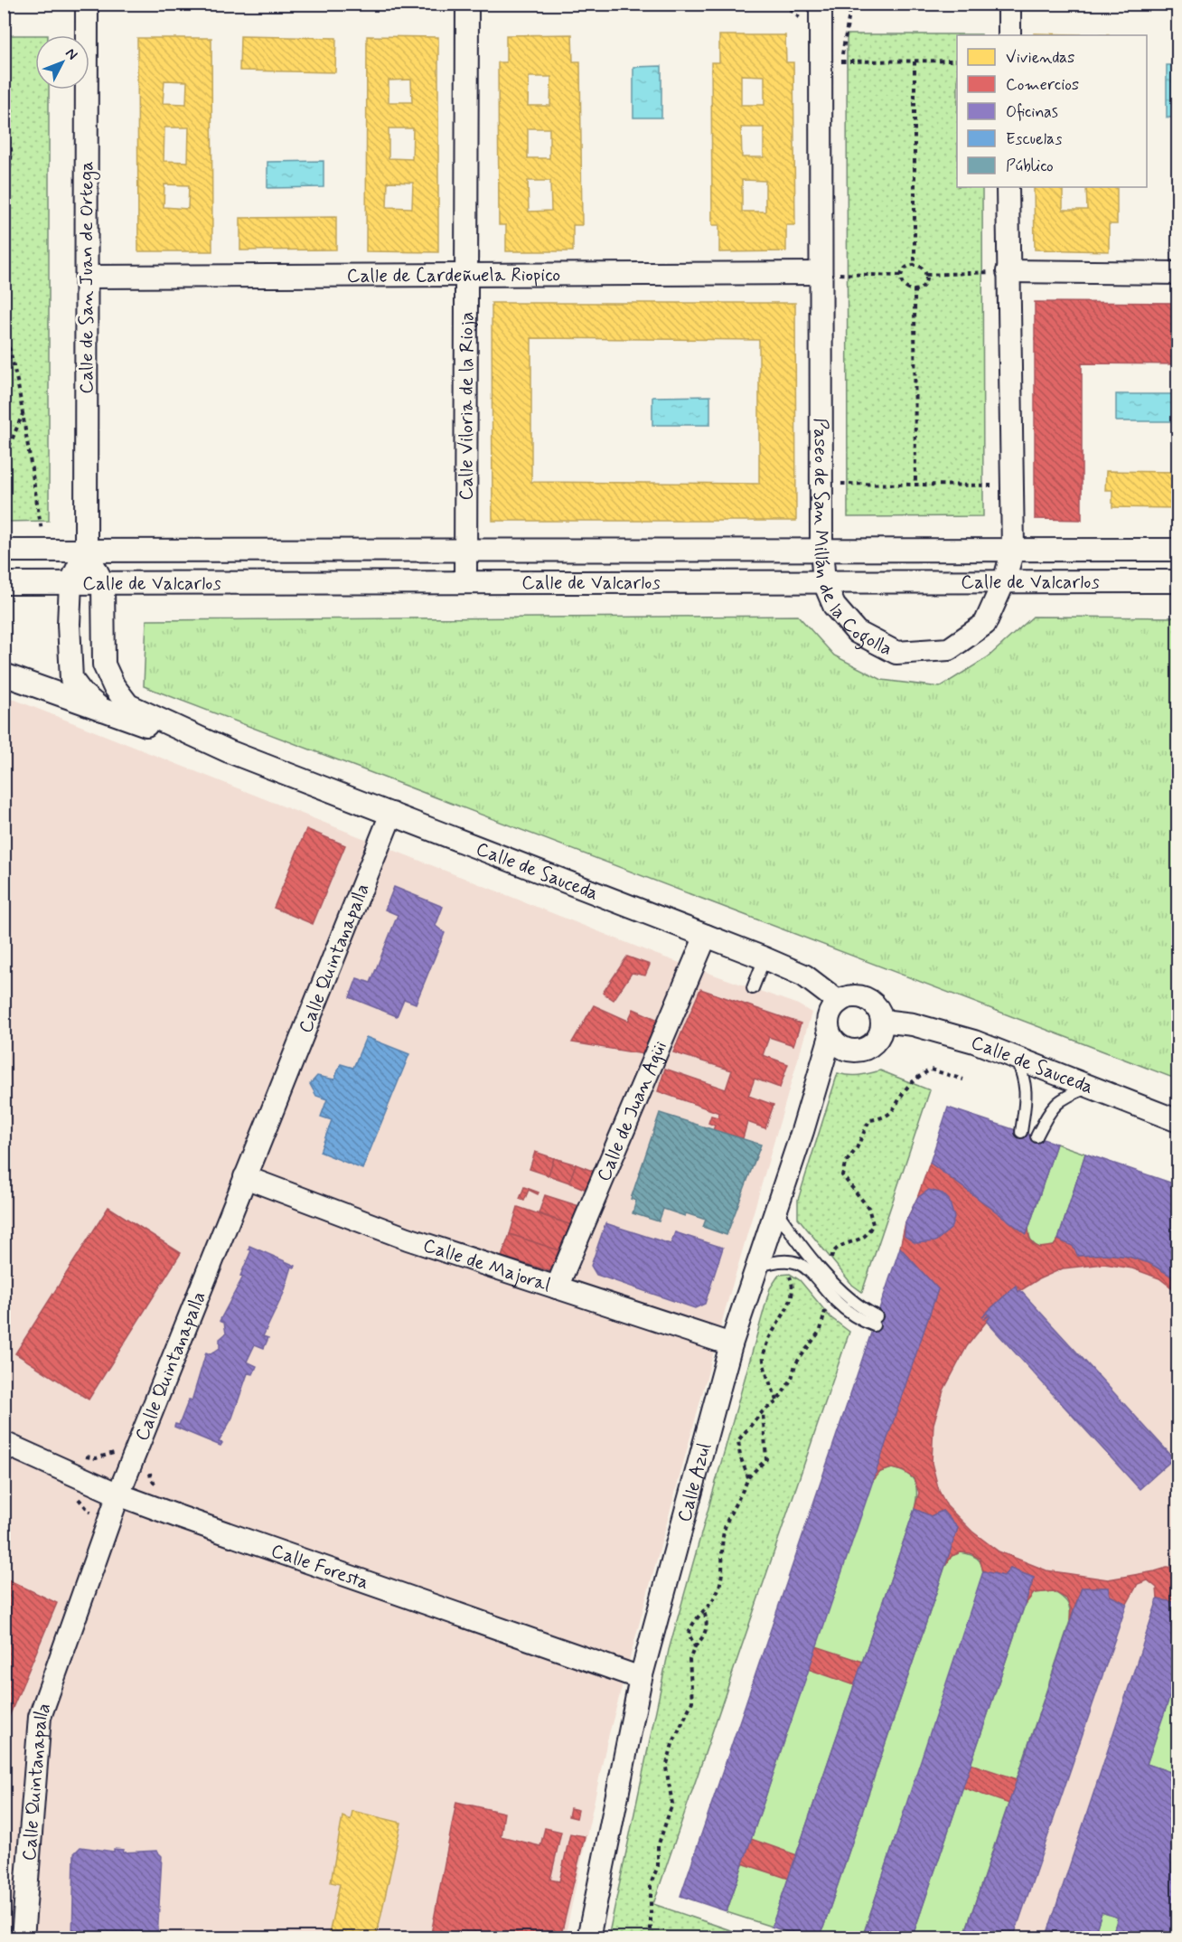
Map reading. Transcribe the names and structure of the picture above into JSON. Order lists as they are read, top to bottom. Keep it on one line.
{"streets":{"street":["Calle de Cardeñuela Riopico","Calle de San Juan de Ortega","Calle Viloria de la Rioja","Paseo de San Millán de la Cogolla","Calle de Valcarlos","Calle de Sauceda","Calle Quintanapalla","Calle de Juan Agüi","Calle de Majoral","Calle Azul","Calle Foresta"]},"crossings":[["Calle de Cardeñuela Riopico","Calle de San Juan de Ortega"],["Calle de Cardeñuela Riopico","Calle Viloria de la Rioja"],["Calle de Cardeñuela Riopico","Paseo de San Millán de la Cogolla"],["Calle de San Juan de Ortega","Calle de Valcarlos"],["Calle de San Juan de Ortega","Calle de Sauceda"],["Calle Viloria de la Rioja","Calle de Valcarlos"],["Paseo de San Millán de la Cogolla","Calle de Valcarlos"],["Calle de Valcarlos","Calle de Sauceda"],["Calle de Sauceda","Calle Quintanapalla"],["Calle de Sauceda","Calle de Juan Agüi"],["Calle de Sauceda","Calle Azul"],["Calle Quintanapalla","Calle de Majoral"],["Calle Quintanapalla","Calle Foresta"],["Calle de Juan Agüi","Calle de Majoral"],["Calle de Majoral","Calle Azul"],["Calle Azul","Calle Foresta"]],"legend":["Viviendas","Comercios","Oficinas","Escuelas","Público"],"north":"top right"}
